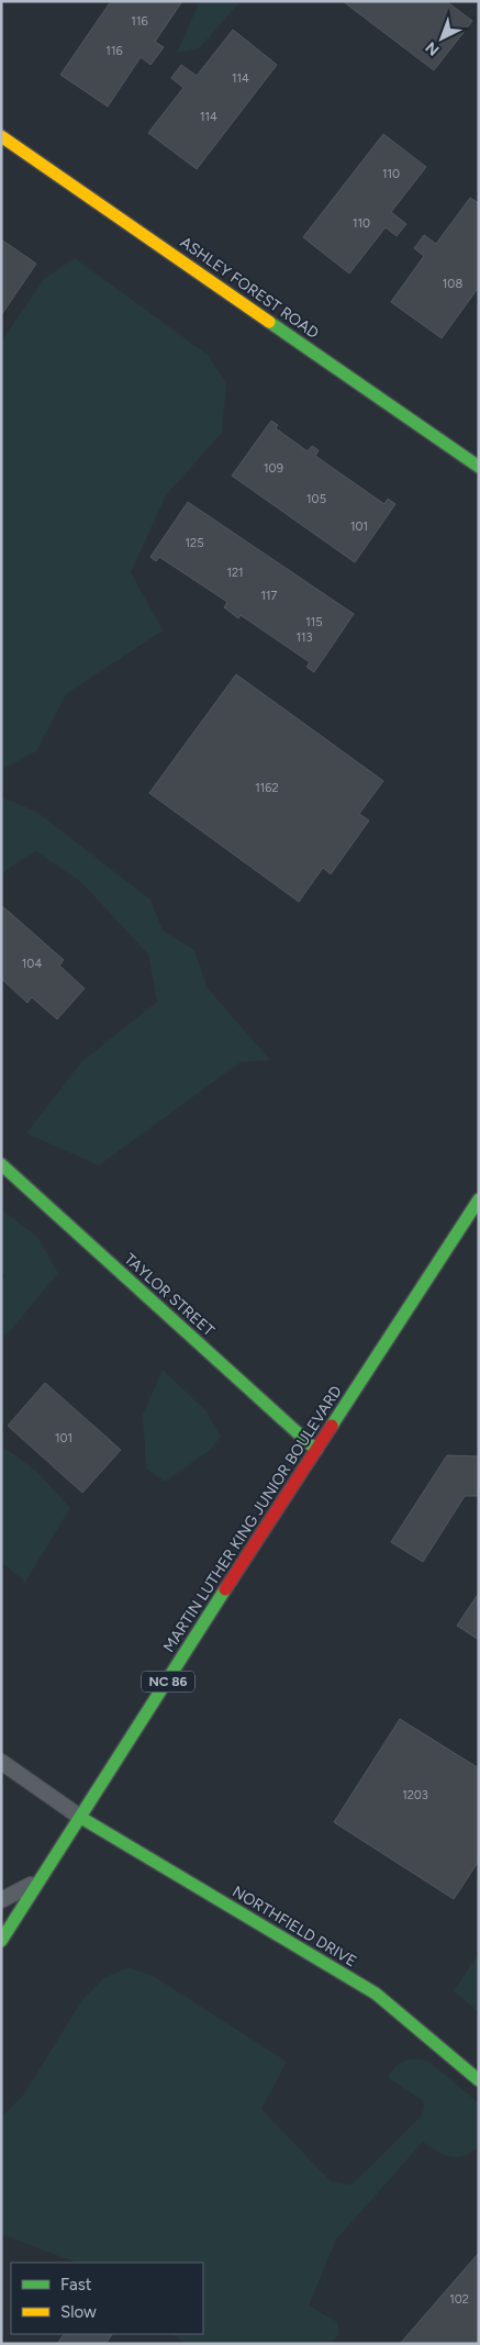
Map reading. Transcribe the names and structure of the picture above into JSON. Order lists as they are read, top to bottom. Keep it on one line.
{"streets":{"street":["ASHLEY FOREST ROAD","TAYLOR STREET","MARTIN LUTHER KING JUNIOR BOULEVARD","NC 86","NORTHFIELD DRIVE"]},"crossings":[["TAYLOR STREET","MARTIN LUTHER KING JUNIOR BOULEVARD"],["MARTIN LUTHER KING JUNIOR BOULEVARD","NORTHFIELD DRIVE"]],"house_numbers":["116","116","114","114","110","110","108","109","105","101","125","121","117","115","113","1162","104","101","1203","102"],"legend":["Fast","Slow"],"north":"bottom left"}
